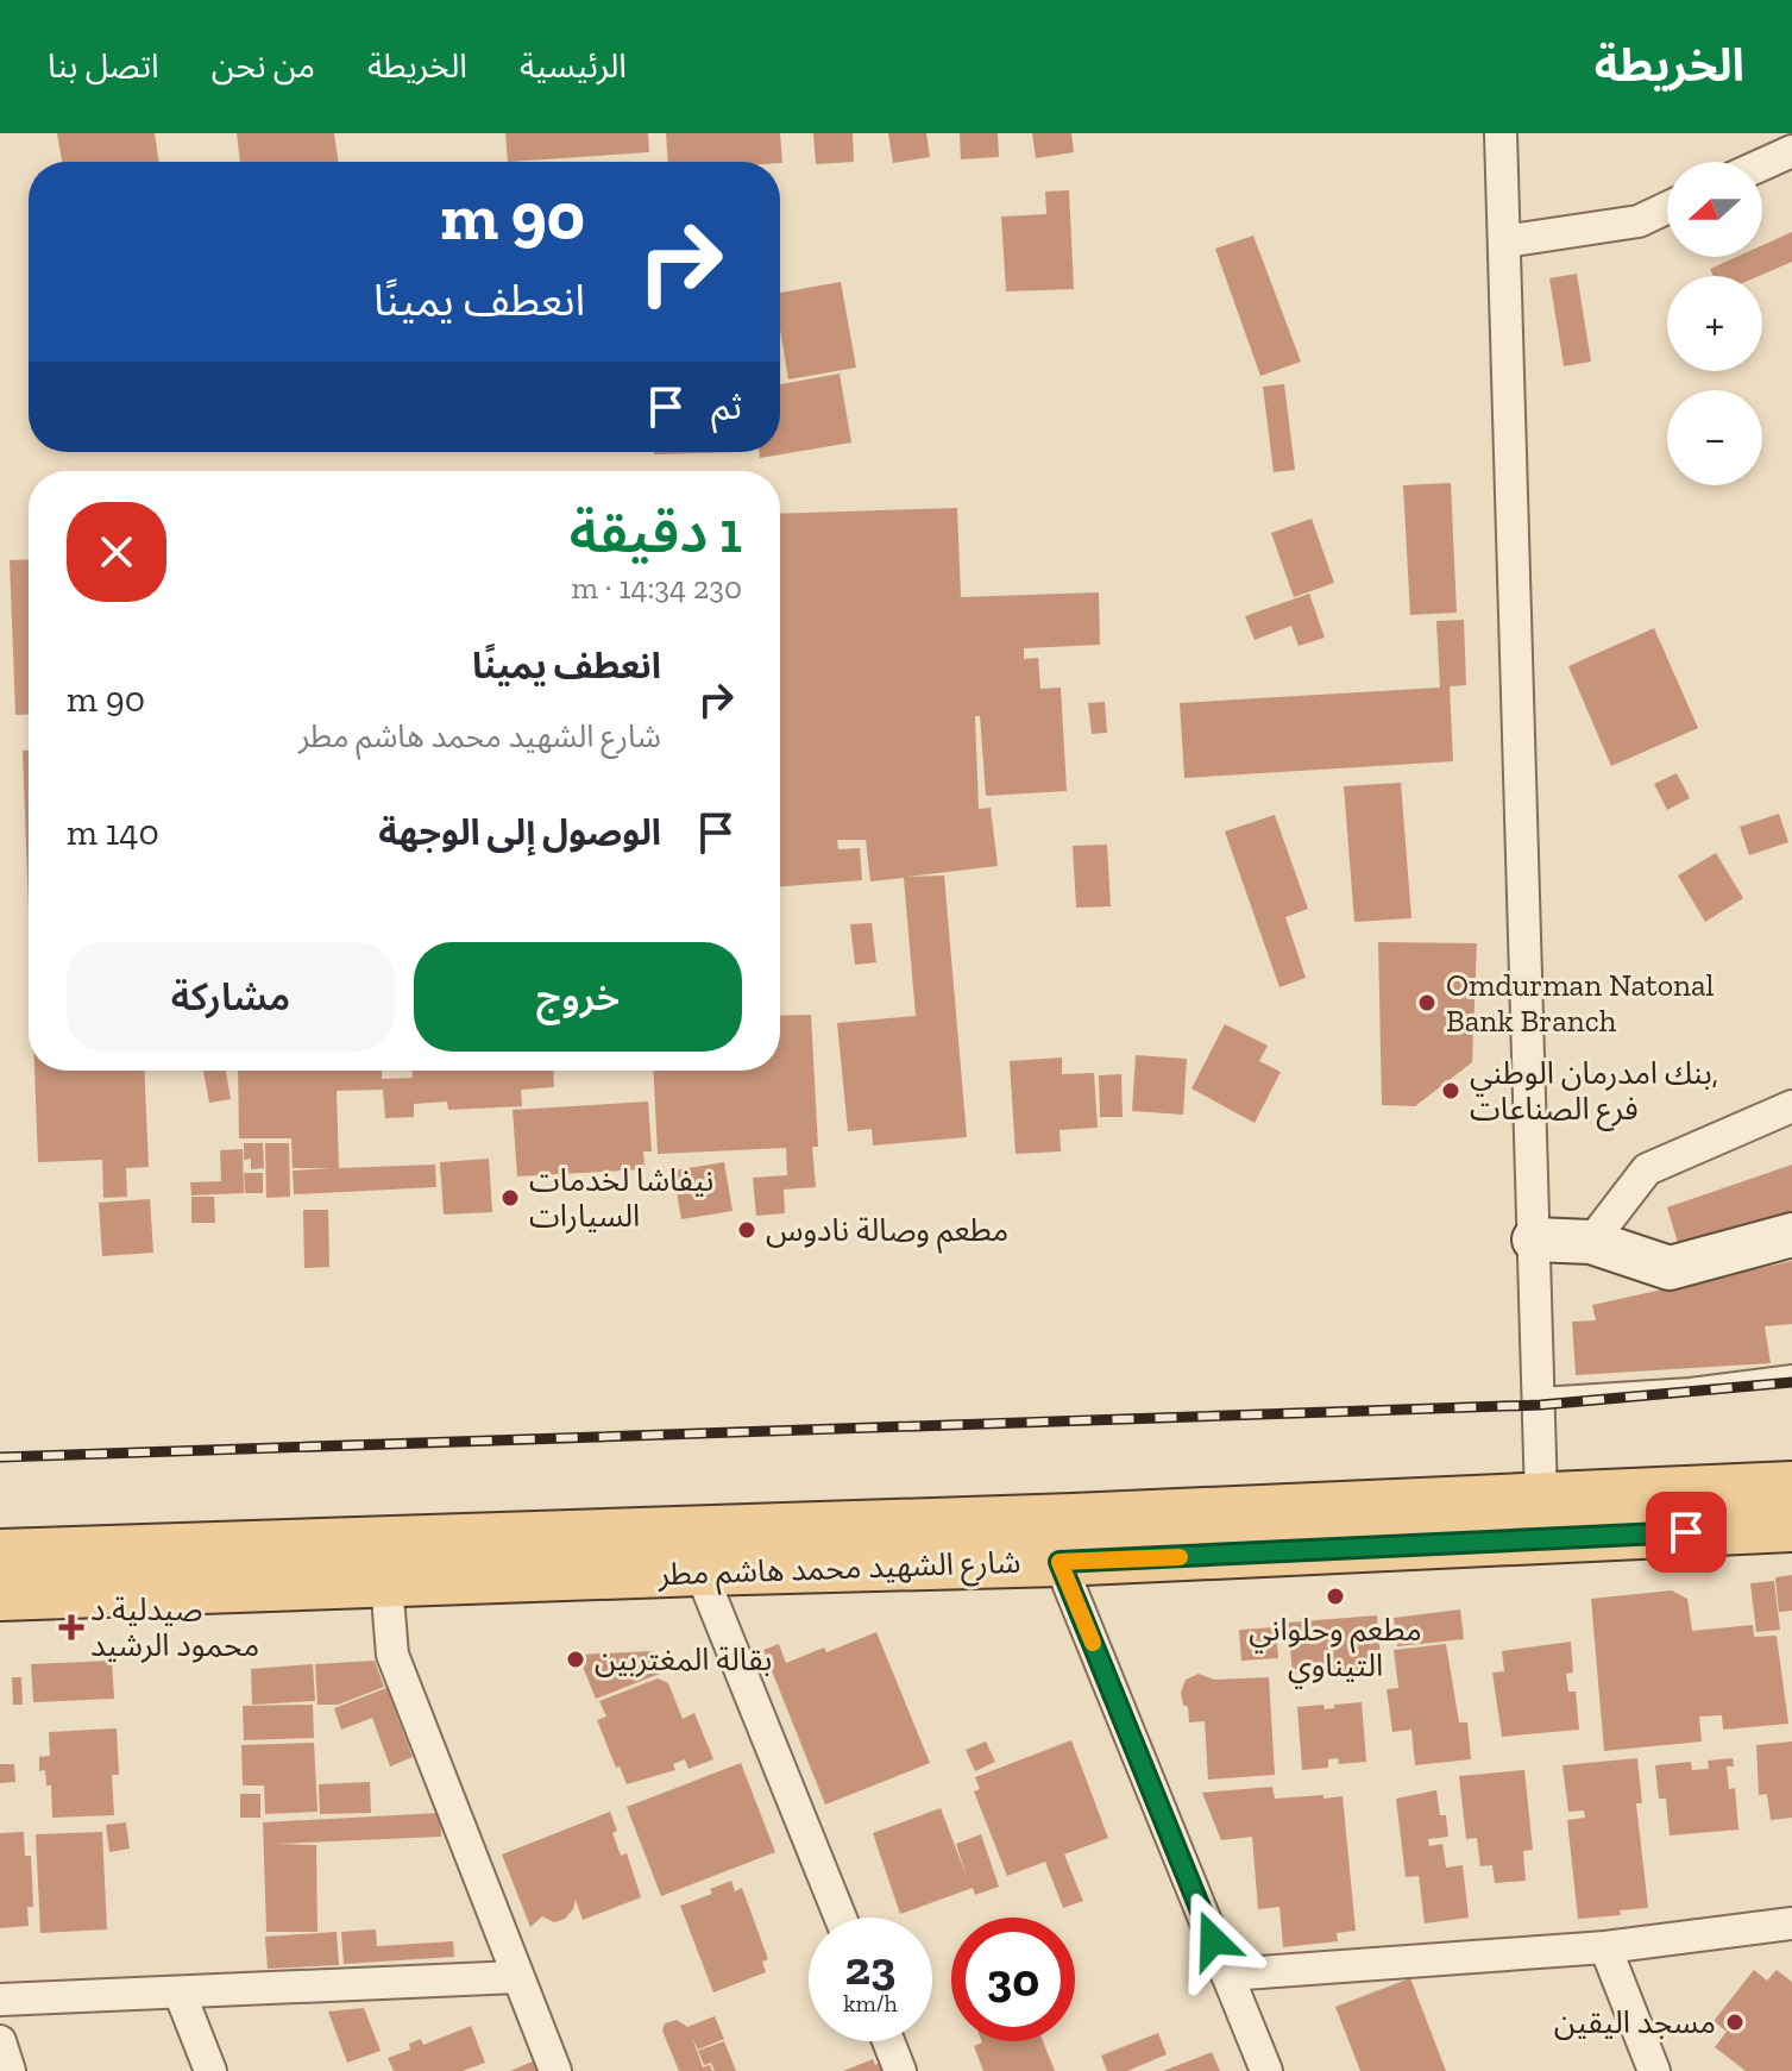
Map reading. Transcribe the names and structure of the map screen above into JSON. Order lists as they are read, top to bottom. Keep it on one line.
{"streets":{"main road":["شارع الشهيد محمد هاشم مطر"]},"places":{"other":["Omdurman Natonal Bank Branch","بنك امدرمان الوطني, فرع الصناعات","نيفاشا لخدمات السيارات","مطعم وصالة نادوس","مطعم وحلواني التيناوي","بقالة المغتربين","مسجد اليقين"],"health":["صيدلية د محمود الرشيد"]},"north":"left","page":{"header":"الخريطة","nav":["الرئيسية","الخريطة","من نحن","اتصل بنا"],"map_buttons":["+","−"],"turn":["90 m","انعطف يمينًا"],"then":"ثم","heading":["1 دقيقة","230 m · 14:34"],"list":[{"name":"انعطف يمينًا","note":"شارع الشهيد محمد هاشم مطر","value":"90 m"},{"name":"الوصول إلى الوجهة","value":"140 m"}],"buttons":["خروج","مشاركة"],"speed":"23 km/h","limit":"30"}}
